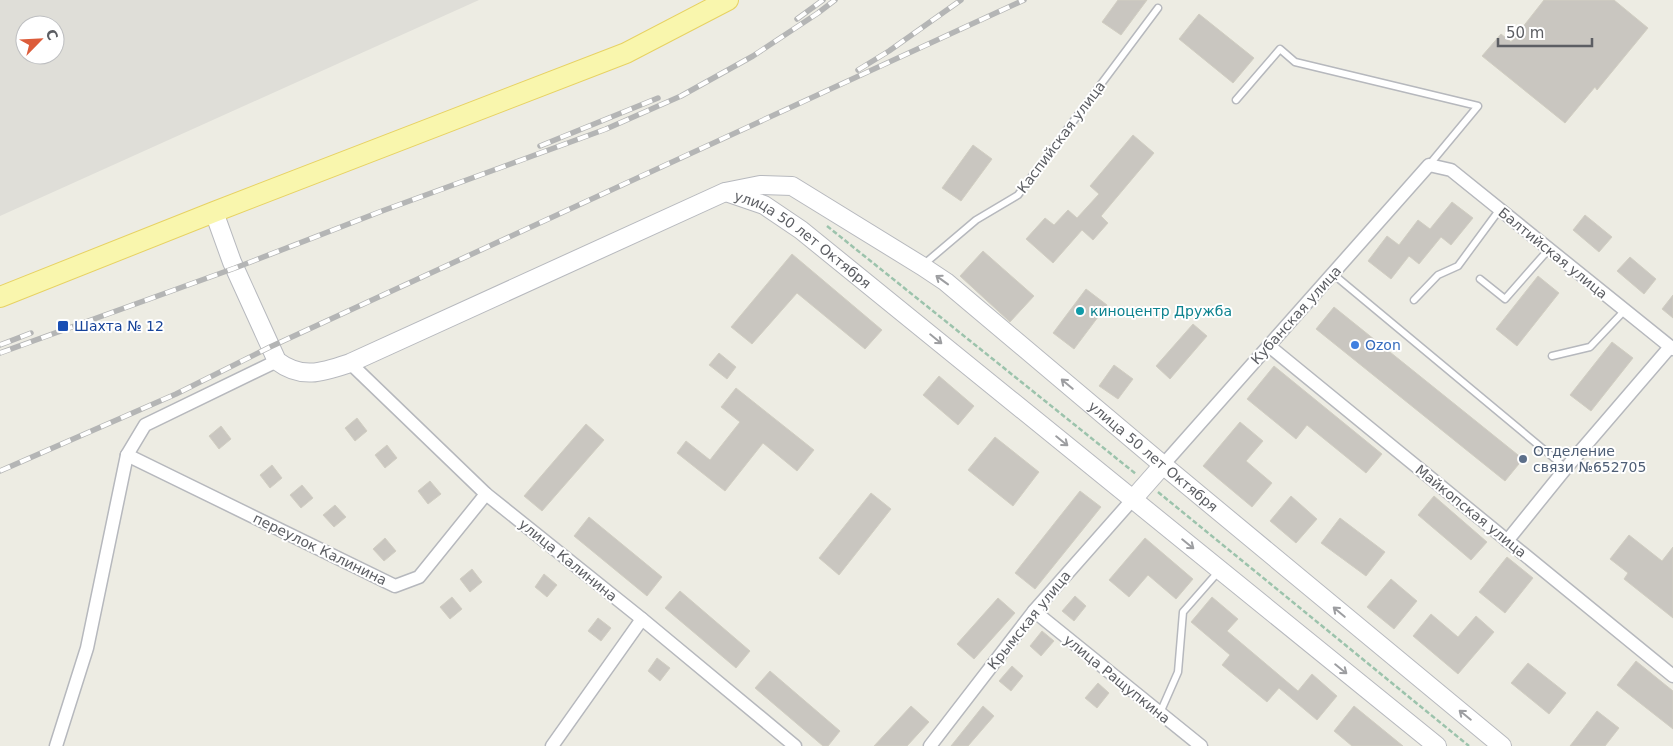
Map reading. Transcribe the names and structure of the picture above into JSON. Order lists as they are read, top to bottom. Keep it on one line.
{"streets":{"street":["улица 50 лет Октября","Балтийская улица","Кубанская улица","Майкопская улица","переулок Калинина","улица Калинина","Крымская улица","улица Ращупкина"],"lane":["Каспийская улица"]},"crossings":[["Каспийская улица","улица 50 лет Октября"],["улица 50 лет Октября","Кубанская улица"],["улица 50 лет Октября","Крымская улица"],["Балтийская улица","Кубанская улица"],["Кубанская улица","Майкопская улица"],["переулок Калинина","улица Калинина"],["Крымская улица","улица Ращупкина"]],"places":{"other":["киноцентр Дружба","Ozon","Отделение связи №652705"],"transit":["Шахта № 12"]},"scale_bar":"50 m","north":"top right"}
